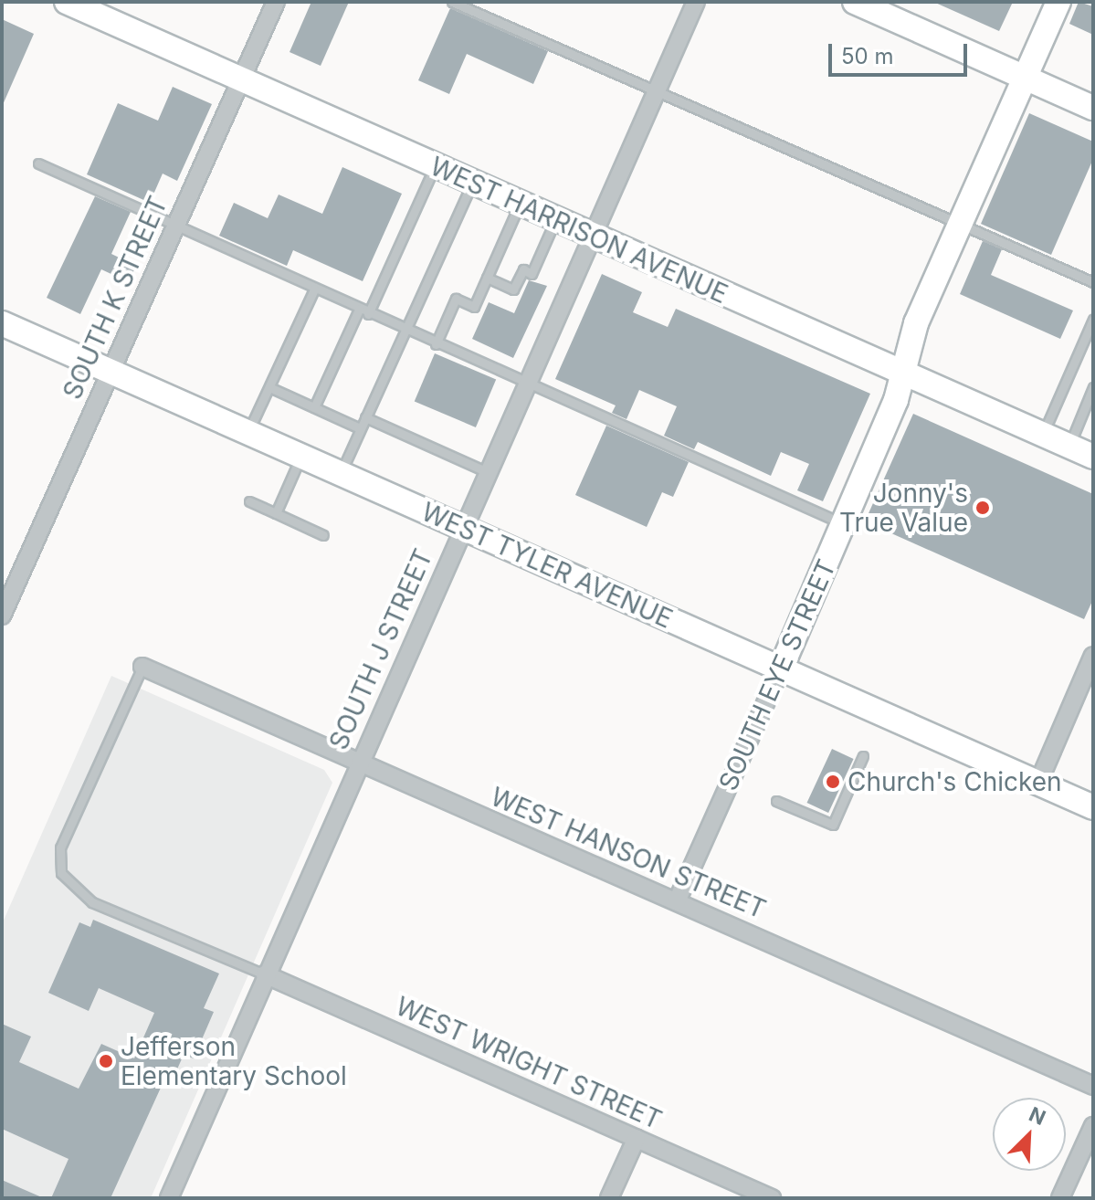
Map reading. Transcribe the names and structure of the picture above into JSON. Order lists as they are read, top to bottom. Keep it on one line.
{"streets":{"main road":["WEST HARRISON AVENUE","WEST TYLER AVENUE","SOUTH EYE STREET"],"street":["SOUTH K STREET","SOUTH J STREET","WEST HANSON STREET","WEST WRIGHT STREET"]},"crossings":[["WEST HARRISON AVENUE","SOUTH K STREET"],["WEST HARRISON AVENUE","SOUTH J STREET"],["WEST HARRISON AVENUE","SOUTH EYE STREET"],["SOUTH K STREET","WEST TYLER AVENUE"],["WEST TYLER AVENUE","SOUTH J STREET"],["WEST TYLER AVENUE","SOUTH EYE STREET"],["SOUTH J STREET","WEST HANSON STREET"],["SOUTH J STREET","WEST WRIGHT STREET"],["SOUTH EYE STREET","WEST HANSON STREET"]],"places":["Jonny's True Value","Church's Chicken","Jefferson Elementary School"],"scale_bar":"50 m","north":"top right"}
